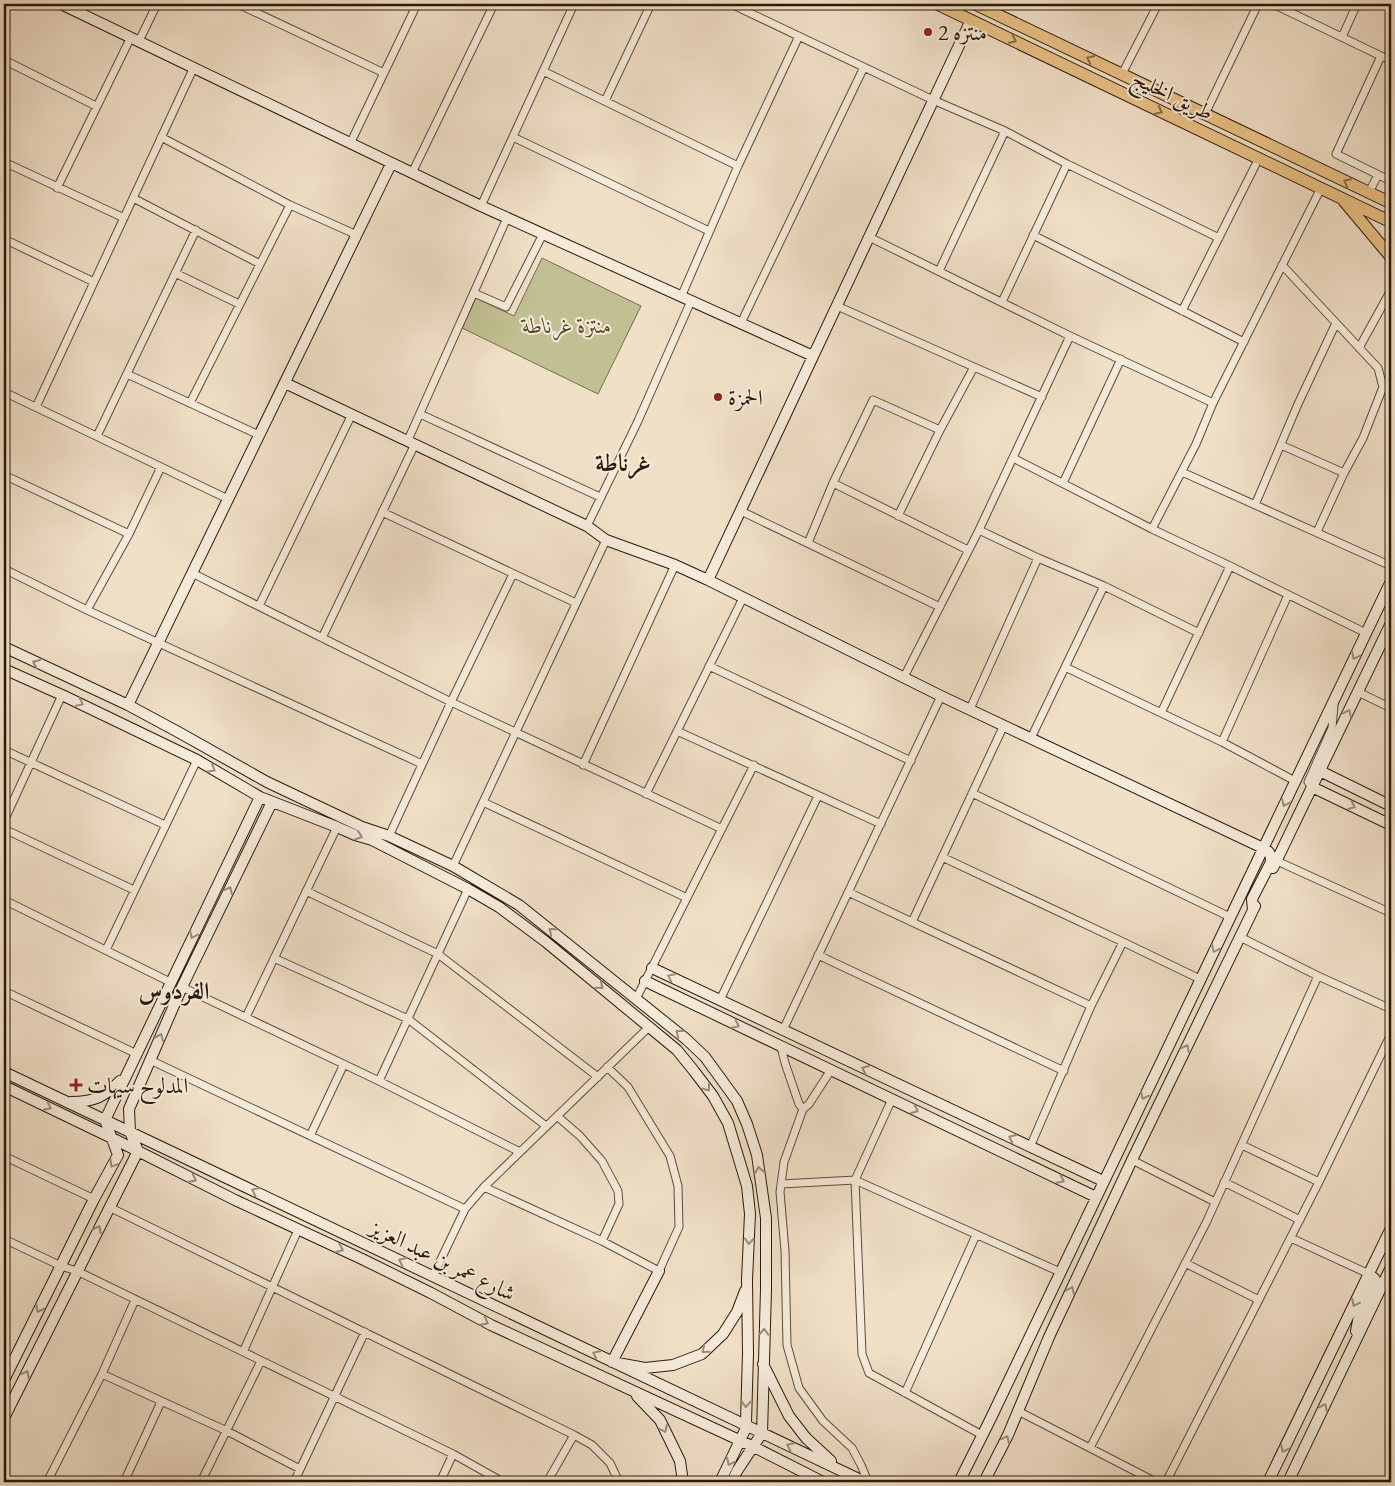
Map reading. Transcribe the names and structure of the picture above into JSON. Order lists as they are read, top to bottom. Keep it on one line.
{"streets":{"main road":["طريق الخليج"],"street":["شارع عمر بن عبد العزيز"]},"districts":["غرناطة","الفردوس"],"parks":["منتزة غرناطة"],"places":{"other":["منتزه 2","الحمزة"],"health":["المدلوح سيهات"]}}
